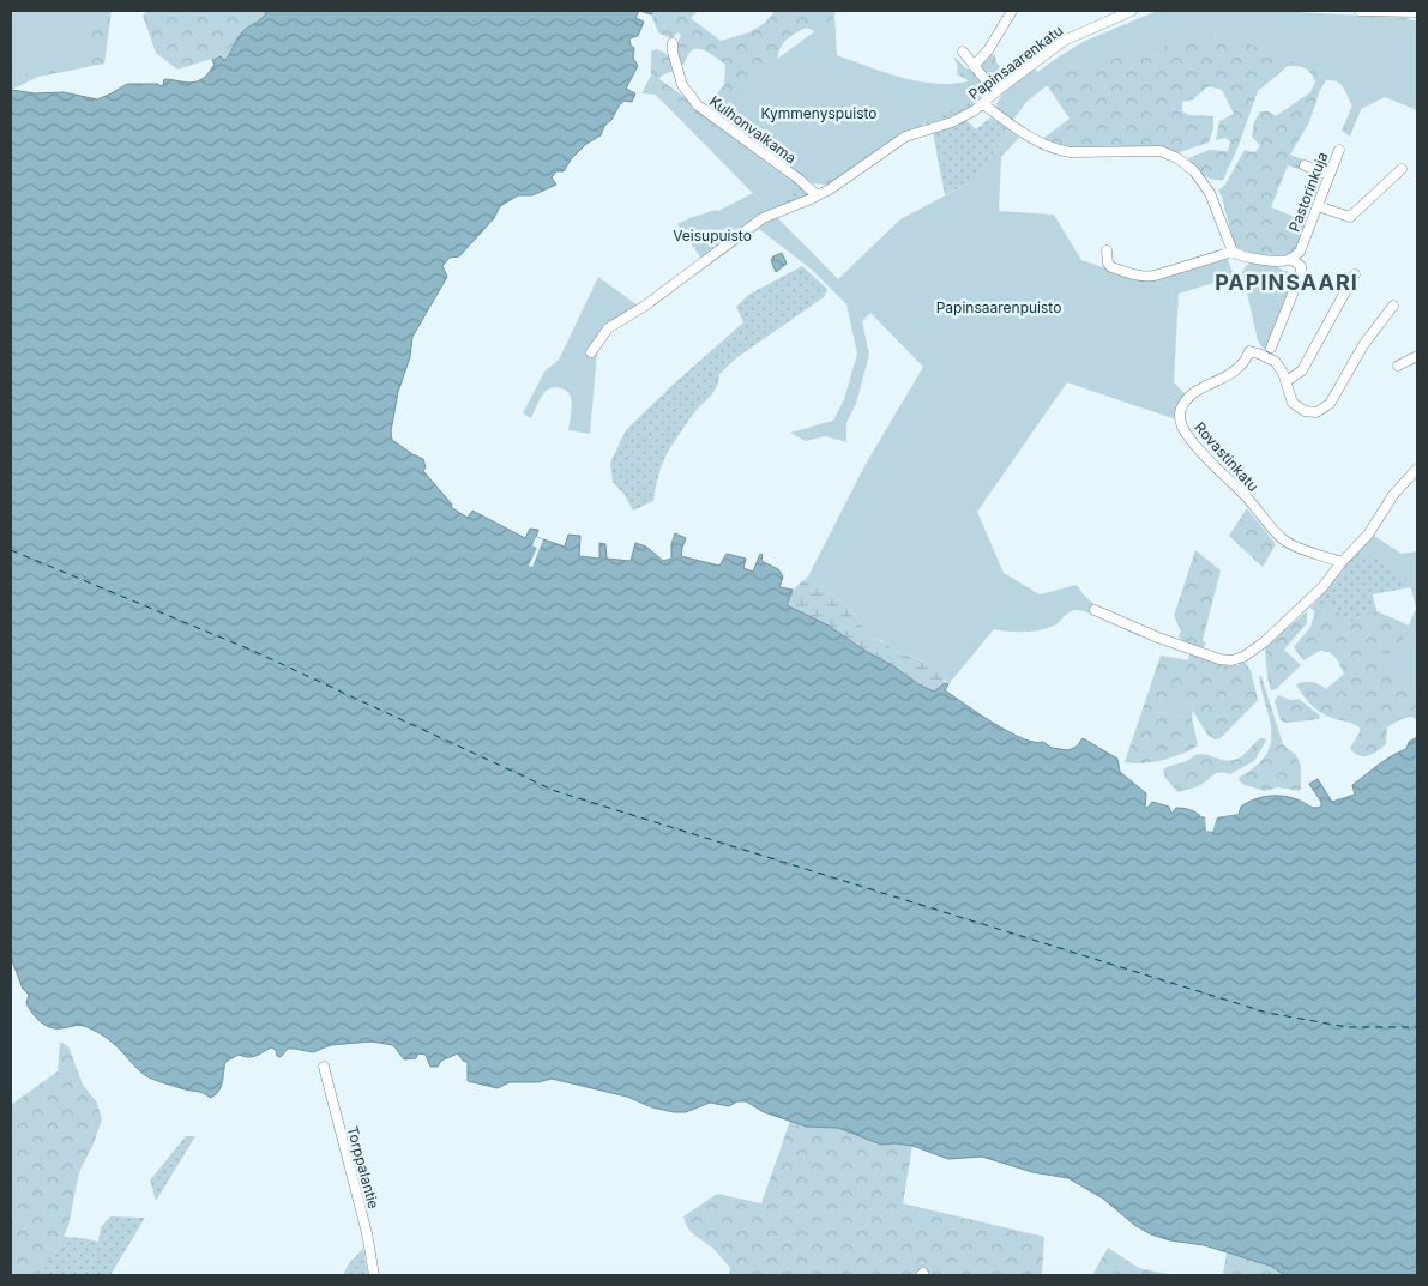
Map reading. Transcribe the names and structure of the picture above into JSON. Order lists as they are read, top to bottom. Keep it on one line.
{"streets":{"street":["Papinsaarenkatu","Kulhonvalkama","Pastorinkuja","Rovastinkatu","Torppalantie"]},"crossings":[["Papinsaarenkatu","Kulhonvalkama"]],"districts":["PAPINSAARI"],"parks":["Kymmenyspuisto","Veisupuisto","Papinsaarenpuisto"]}
